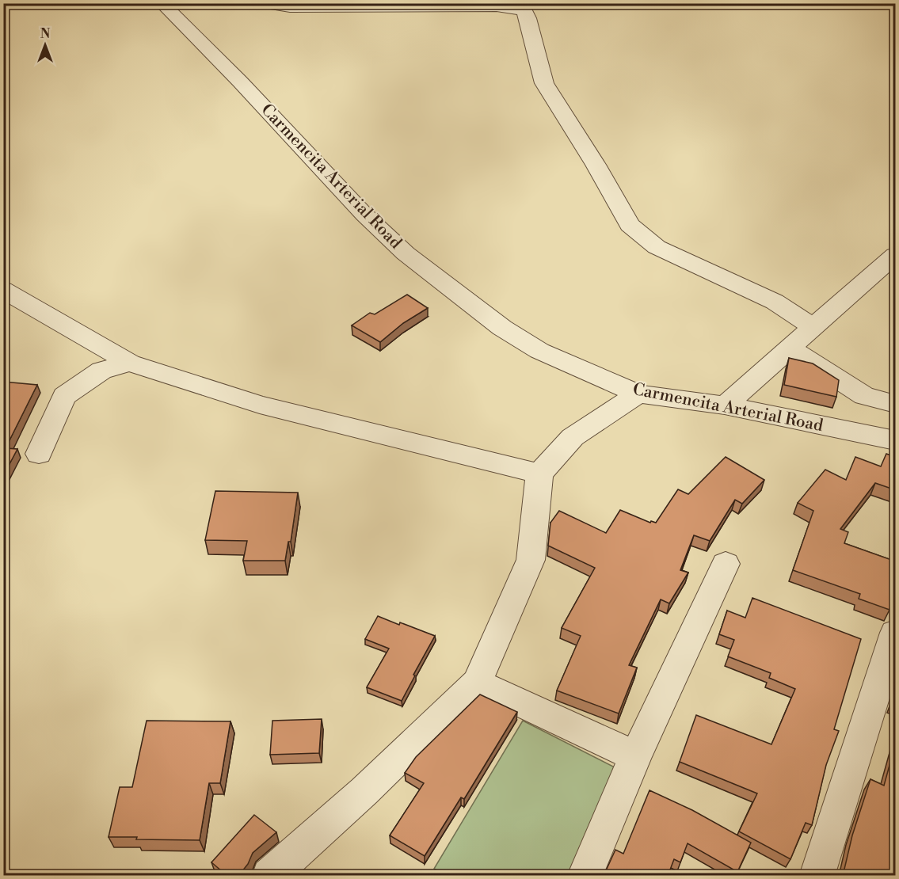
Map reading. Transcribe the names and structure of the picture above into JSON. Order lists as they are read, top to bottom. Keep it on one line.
{"streets":{"street":["Carmencita Arterial Road"]},"north":"top"}
